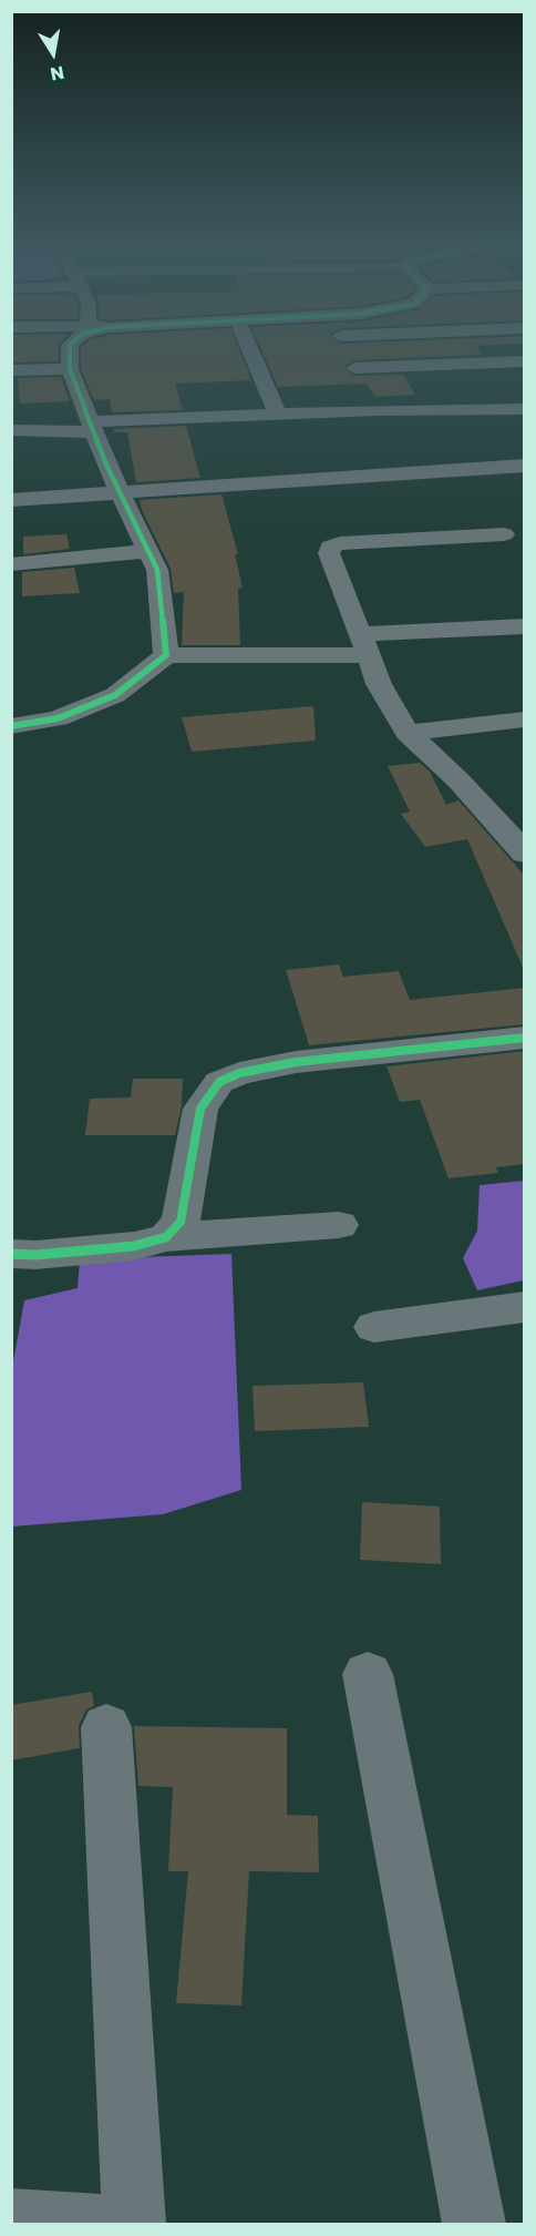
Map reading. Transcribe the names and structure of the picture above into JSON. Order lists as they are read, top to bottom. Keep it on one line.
{"north":"bottom"}
